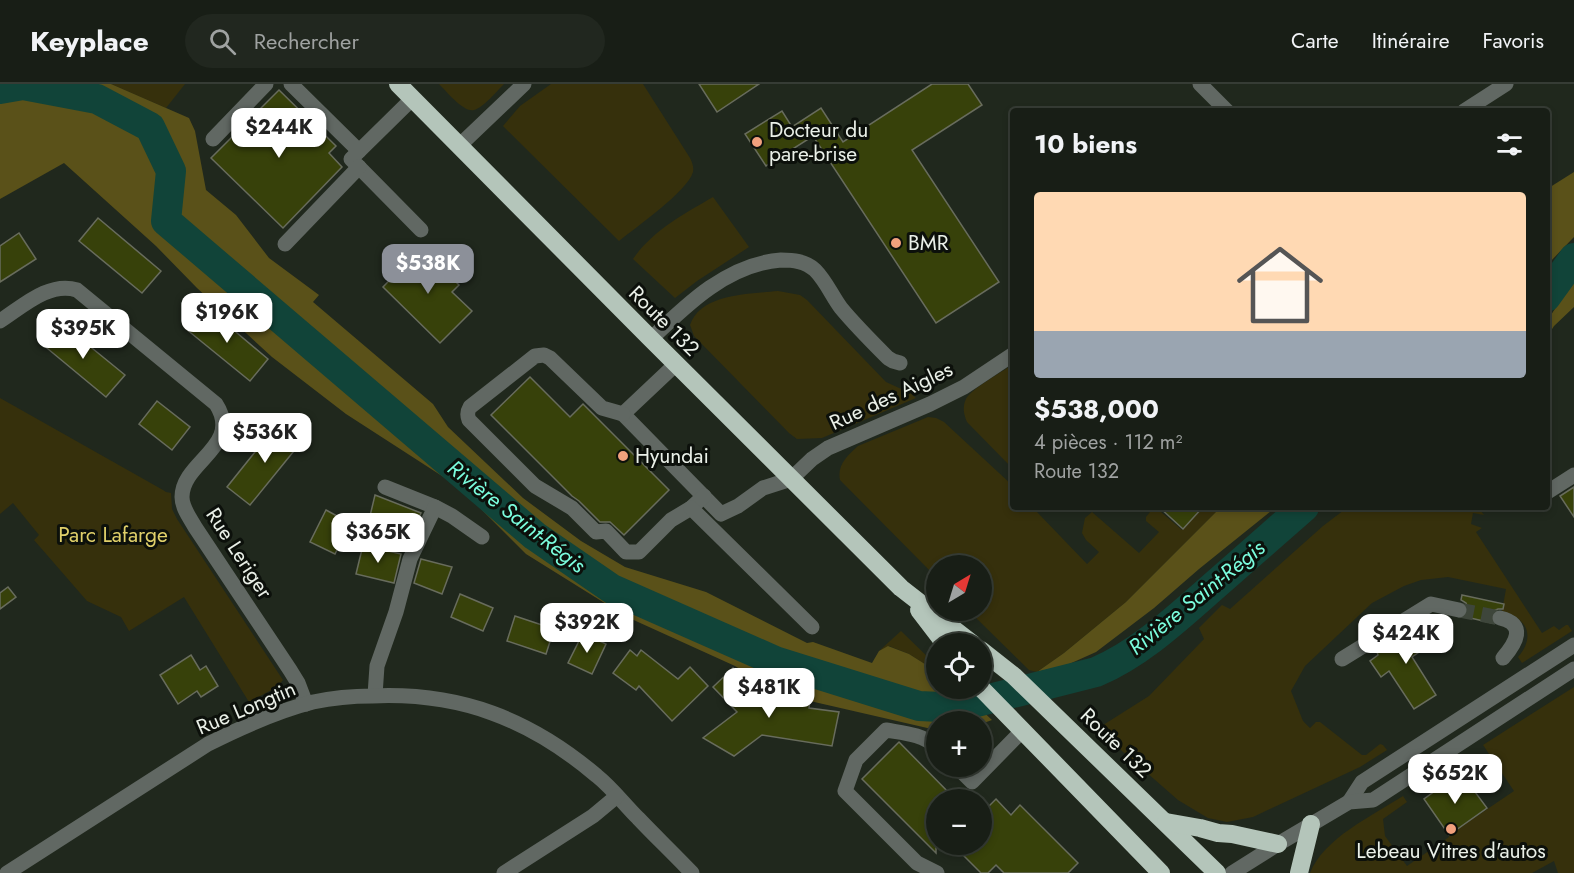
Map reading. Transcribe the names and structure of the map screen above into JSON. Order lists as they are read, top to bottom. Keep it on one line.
{"streets":{"highway":["Route 132"],"street":["Rue des Aigles","Rue Leriger","Rue Longtin"]},"crossings":[["Route 132","Rue des Aigles"],["Rue Leriger","Rue Longtin"]],"water":["Rivière Saint-Régis"],"parks":["Parc Lafarge"],"places":["Docteur du pare-brise","BMR","Hyundai","Lebeau Vitres d'autos"],"north":"top right","page":{"header":"Keyplace","search":"Rechercher","nav":["Carte","Itinéraire","Favoris"],"price":["$244K","$538K","$196K","$395K","$536K","$365K","$392K","$424K","$481K","$652K"],"heading":"10 biens","list":[{"name":"$538,000","note":"4 pièces · 112 m² · Route 132"}],"map_buttons":["+","−"]}}
